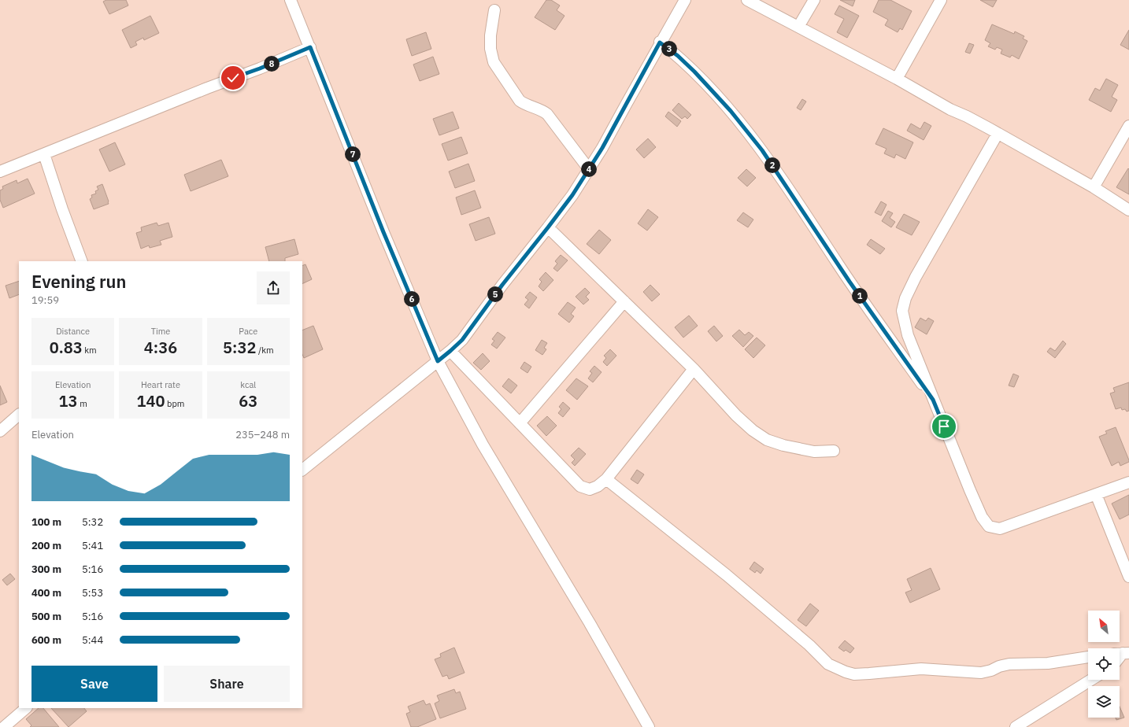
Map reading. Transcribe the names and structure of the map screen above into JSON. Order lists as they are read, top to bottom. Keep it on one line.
{"north":"top left","page":{"pins":["3","8","7","2","4","5","1","6"],"heading":["Evening run","19:59"],"stats":[["Distance","0.83 km"],["Time","4:36"],["Pace","5:32 /km"],["Elevation","13 m"],["Heart rate","140 bpm"],["kcal","63"]],"chart":["Elevation","235–248 m"],"list":[{"name":"100 m","note":"5:32"},{"name":"200 m","note":"5:41"},{"name":"300 m","note":"5:16"},{"name":"400 m","note":"5:53"},{"name":"500 m","note":"5:16"},{"name":"600 m","note":"5:44"}],"buttons":["Save","Share"]}}
